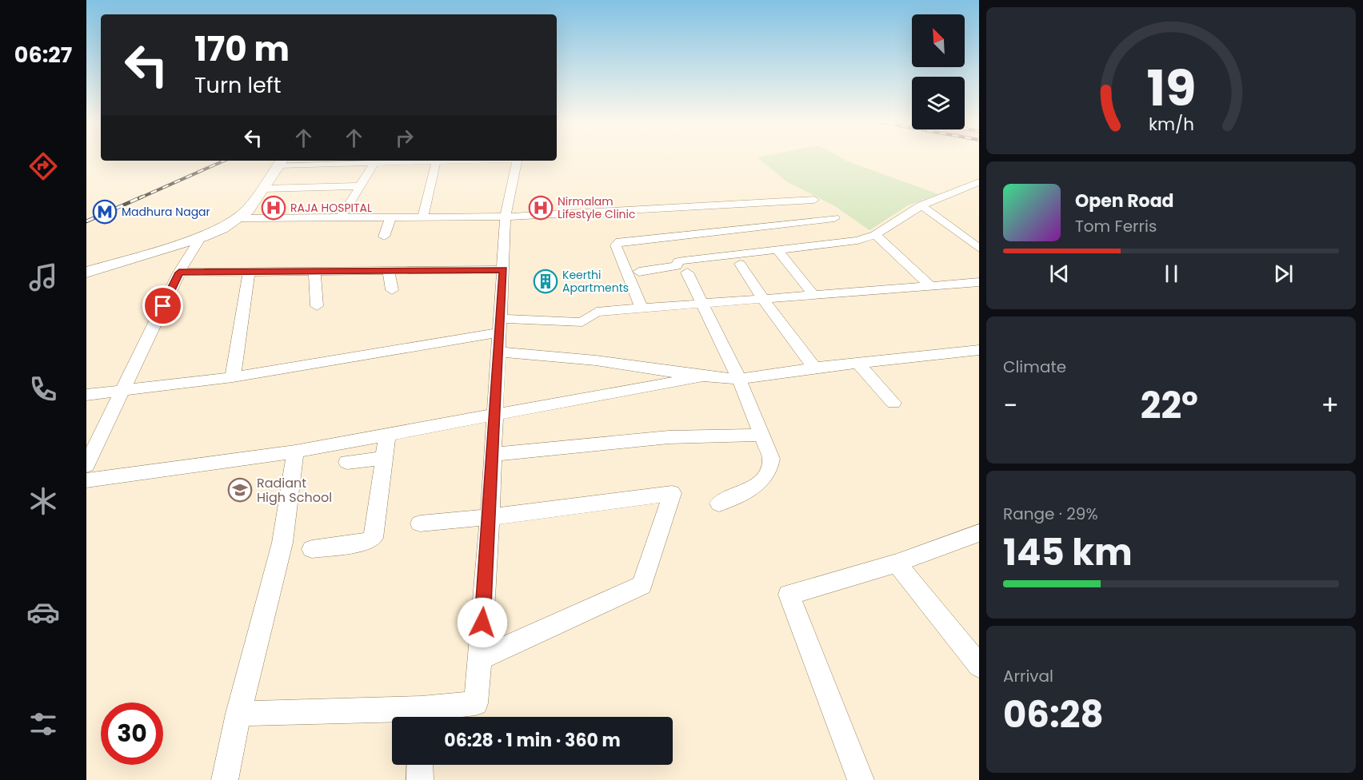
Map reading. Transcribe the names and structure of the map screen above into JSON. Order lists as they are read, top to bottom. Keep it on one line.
{"places":{"hospital":["RAJA HOSPITAL","Nirmalam Lifestyle Clinic"],"metro station":["Madhura Nagar"],"building":["Keerthi Apartments"],"school or university":["Radiant High School"]},"north":"top left","page":{"tabs":"06:27","turn":["170 m","Turn left"],"song":["Open Road","Tom Ferris"],"tile":["Climate",["Range · 29%","145 km"],["Arrival","06:28"]],"heat":["−","22°","+"],"limit":"30","trip":"06:28 · 1 min · 360 m","gauge":["19","km/h"]}}
